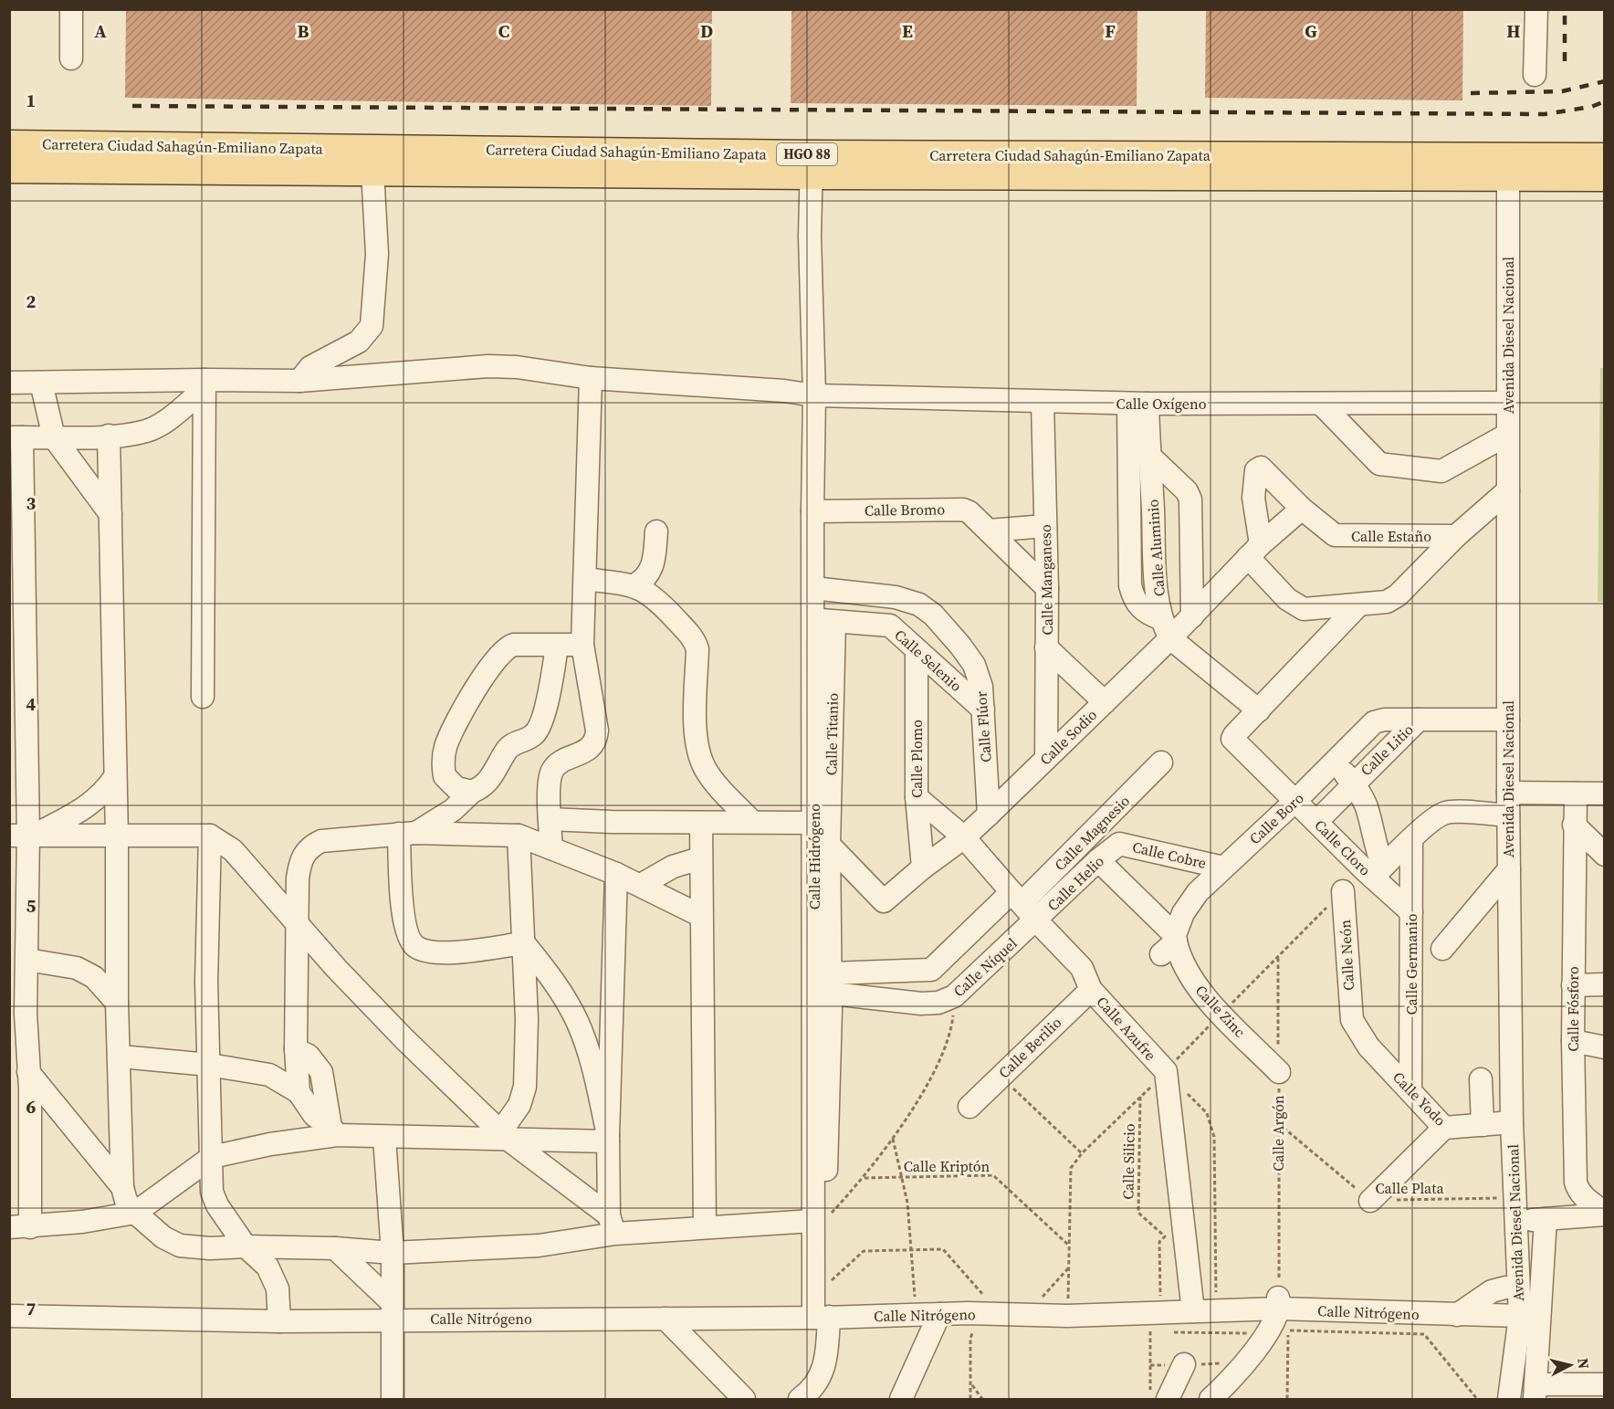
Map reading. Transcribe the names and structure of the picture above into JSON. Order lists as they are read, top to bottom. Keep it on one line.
{"streets":{"main road":["Carretera Ciudad Sahagún-Emiliano Zapata","HGO 88"],"street":["Avenida Diesel Nacional","Calle Oxígeno","Calle Bromo","Calle Estaño","Calle Aluminio","Calle Manganeso","Calle Selenio","Calle Flúor","Calle Titanio","Calle Sodio","Calle Litio","Calle Plomo","Calle Boro","Calle Magnesio","Calle Cloro","Calle Cobre","Calle Hidrógeno","Calle Helio","Calle Neón","Calle Germanio","Calle Níquel","Calle Fósforo","Calle Zinc","Calle Azufre","Calle Berilio","Calle Yodo","Calle Nitrógeno"],"path":["Calle Argón","Calle Silicio","Calle Kriptón","Calle Plata"]},"crossings":[["Carretera Ciudad Sahagún-Emiliano Zapata","Avenida Diesel Nacional"],["Carretera Ciudad Sahagún-Emiliano Zapata","Calle Hidrógeno"],["Avenida Diesel Nacional","Calle Oxígeno"],["Avenida Diesel Nacional","Calle Litio"],["Avenida Diesel Nacional","Calle Yodo"],["Avenida Diesel Nacional","Calle Nitrógeno"],["Calle Oxígeno","Calle Aluminio"],["Calle Oxígeno","Calle Manganeso"],["Calle Oxígeno","Calle Hidrógeno"],["Calle Bromo","Calle Manganeso"],["Calle Bromo","Calle Hidrógeno"],["Calle Estaño","Calle Sodio"],["Calle Aluminio","Calle Sodio"],["Calle Manganeso","Calle Sodio"],["Calle Selenio","Calle Flúor"],["Calle Selenio","Calle Titanio"],["Calle Selenio","Calle Plomo"],["Calle Selenio","Calle Hidrógeno"],["Calle Flúor","Calle Sodio"],["Calle Flúor","Calle Hidrógeno"],["Calle Titanio","Calle Sodio"],["Calle Titanio","Calle Magnesio"],["Calle Titanio","Calle Hidrógeno"],["Calle Titanio","Calle Níquel"],["Calle Sodio","Calle Plomo"],["Calle Sodio","Calle Azufre"],["Calle Litio","Calle Boro"],["Calle Litio","Calle Cloro"],["Calle Plomo","Calle Azufre"],["Calle Boro","Calle Cloro"],["Calle Boro","Calle Cobre"],["Calle Boro","Calle Zinc"],["Calle Magnesio","Calle Hidrógeno"],["Calle Magnesio","Calle Níquel"],["Calle Magnesio","Calle Azufre"],["Calle Cloro","Calle Germanio"],["Calle Cobre","Calle Helio"],["Calle Hidrógeno","Calle Níquel"],["Calle Hidrógeno","Calle Nitrógeno"],["Calle Helio","Calle Níquel"],["Calle Helio","Calle Zinc"],["Calle Helio","Calle Azufre"],["Calle Neón","Calle Yodo"],["Calle Germanio","Calle Yodo"],["Calle Níquel","Calle Azufre"],["Calle Zinc","Calle Argón"],["Calle Azufre","Calle Berilio"],["Calle Azufre","Calle Nitrógeno"],["Calle Argón","Calle Plata"],["Calle Argón","Calle Nitrógeno"],["Calle Silicio","Calle Nitrógeno"]],"north":"right","grid":{"columns":["A","B","C","D","E","F","G","H"],"rows":["1","2","3","4","5","6","7"]}}
